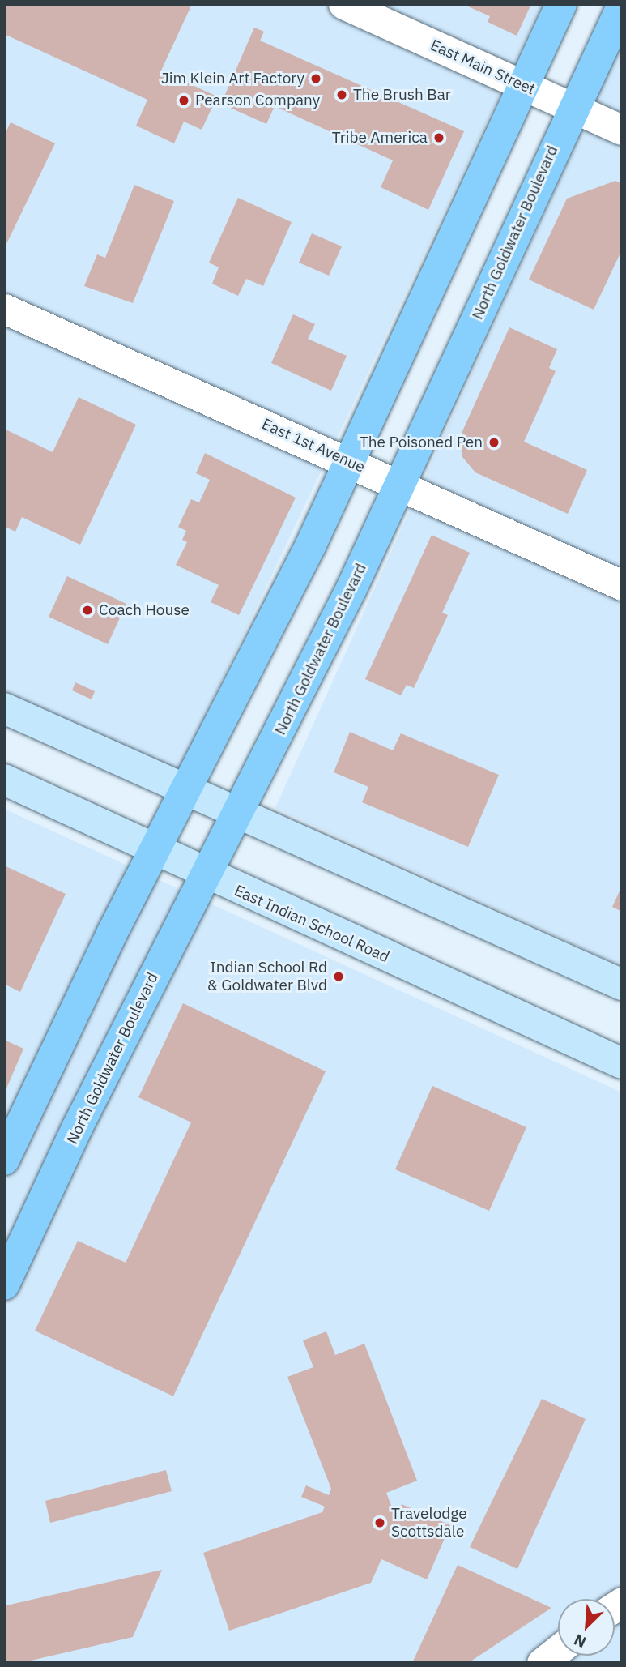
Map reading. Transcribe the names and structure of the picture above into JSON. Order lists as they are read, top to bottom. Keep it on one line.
{"streets":{"main road":["North Goldwater Boulevard","East Indian School Road"],"street":["East Main Street","East 1st Avenue"]},"crossings":[["East Main Street","North Goldwater Boulevard"],["North Goldwater Boulevard","East 1st Avenue"],["North Goldwater Boulevard","East Indian School Road"]],"places":["Jim Klein Art Factory","The Brush Bar","Pearson Company","Tribe America","The Poisoned Pen","Coach House","Indian School Rd & Goldwater Blvd","Travelodge Scottsdale"],"north":"bottom left"}
